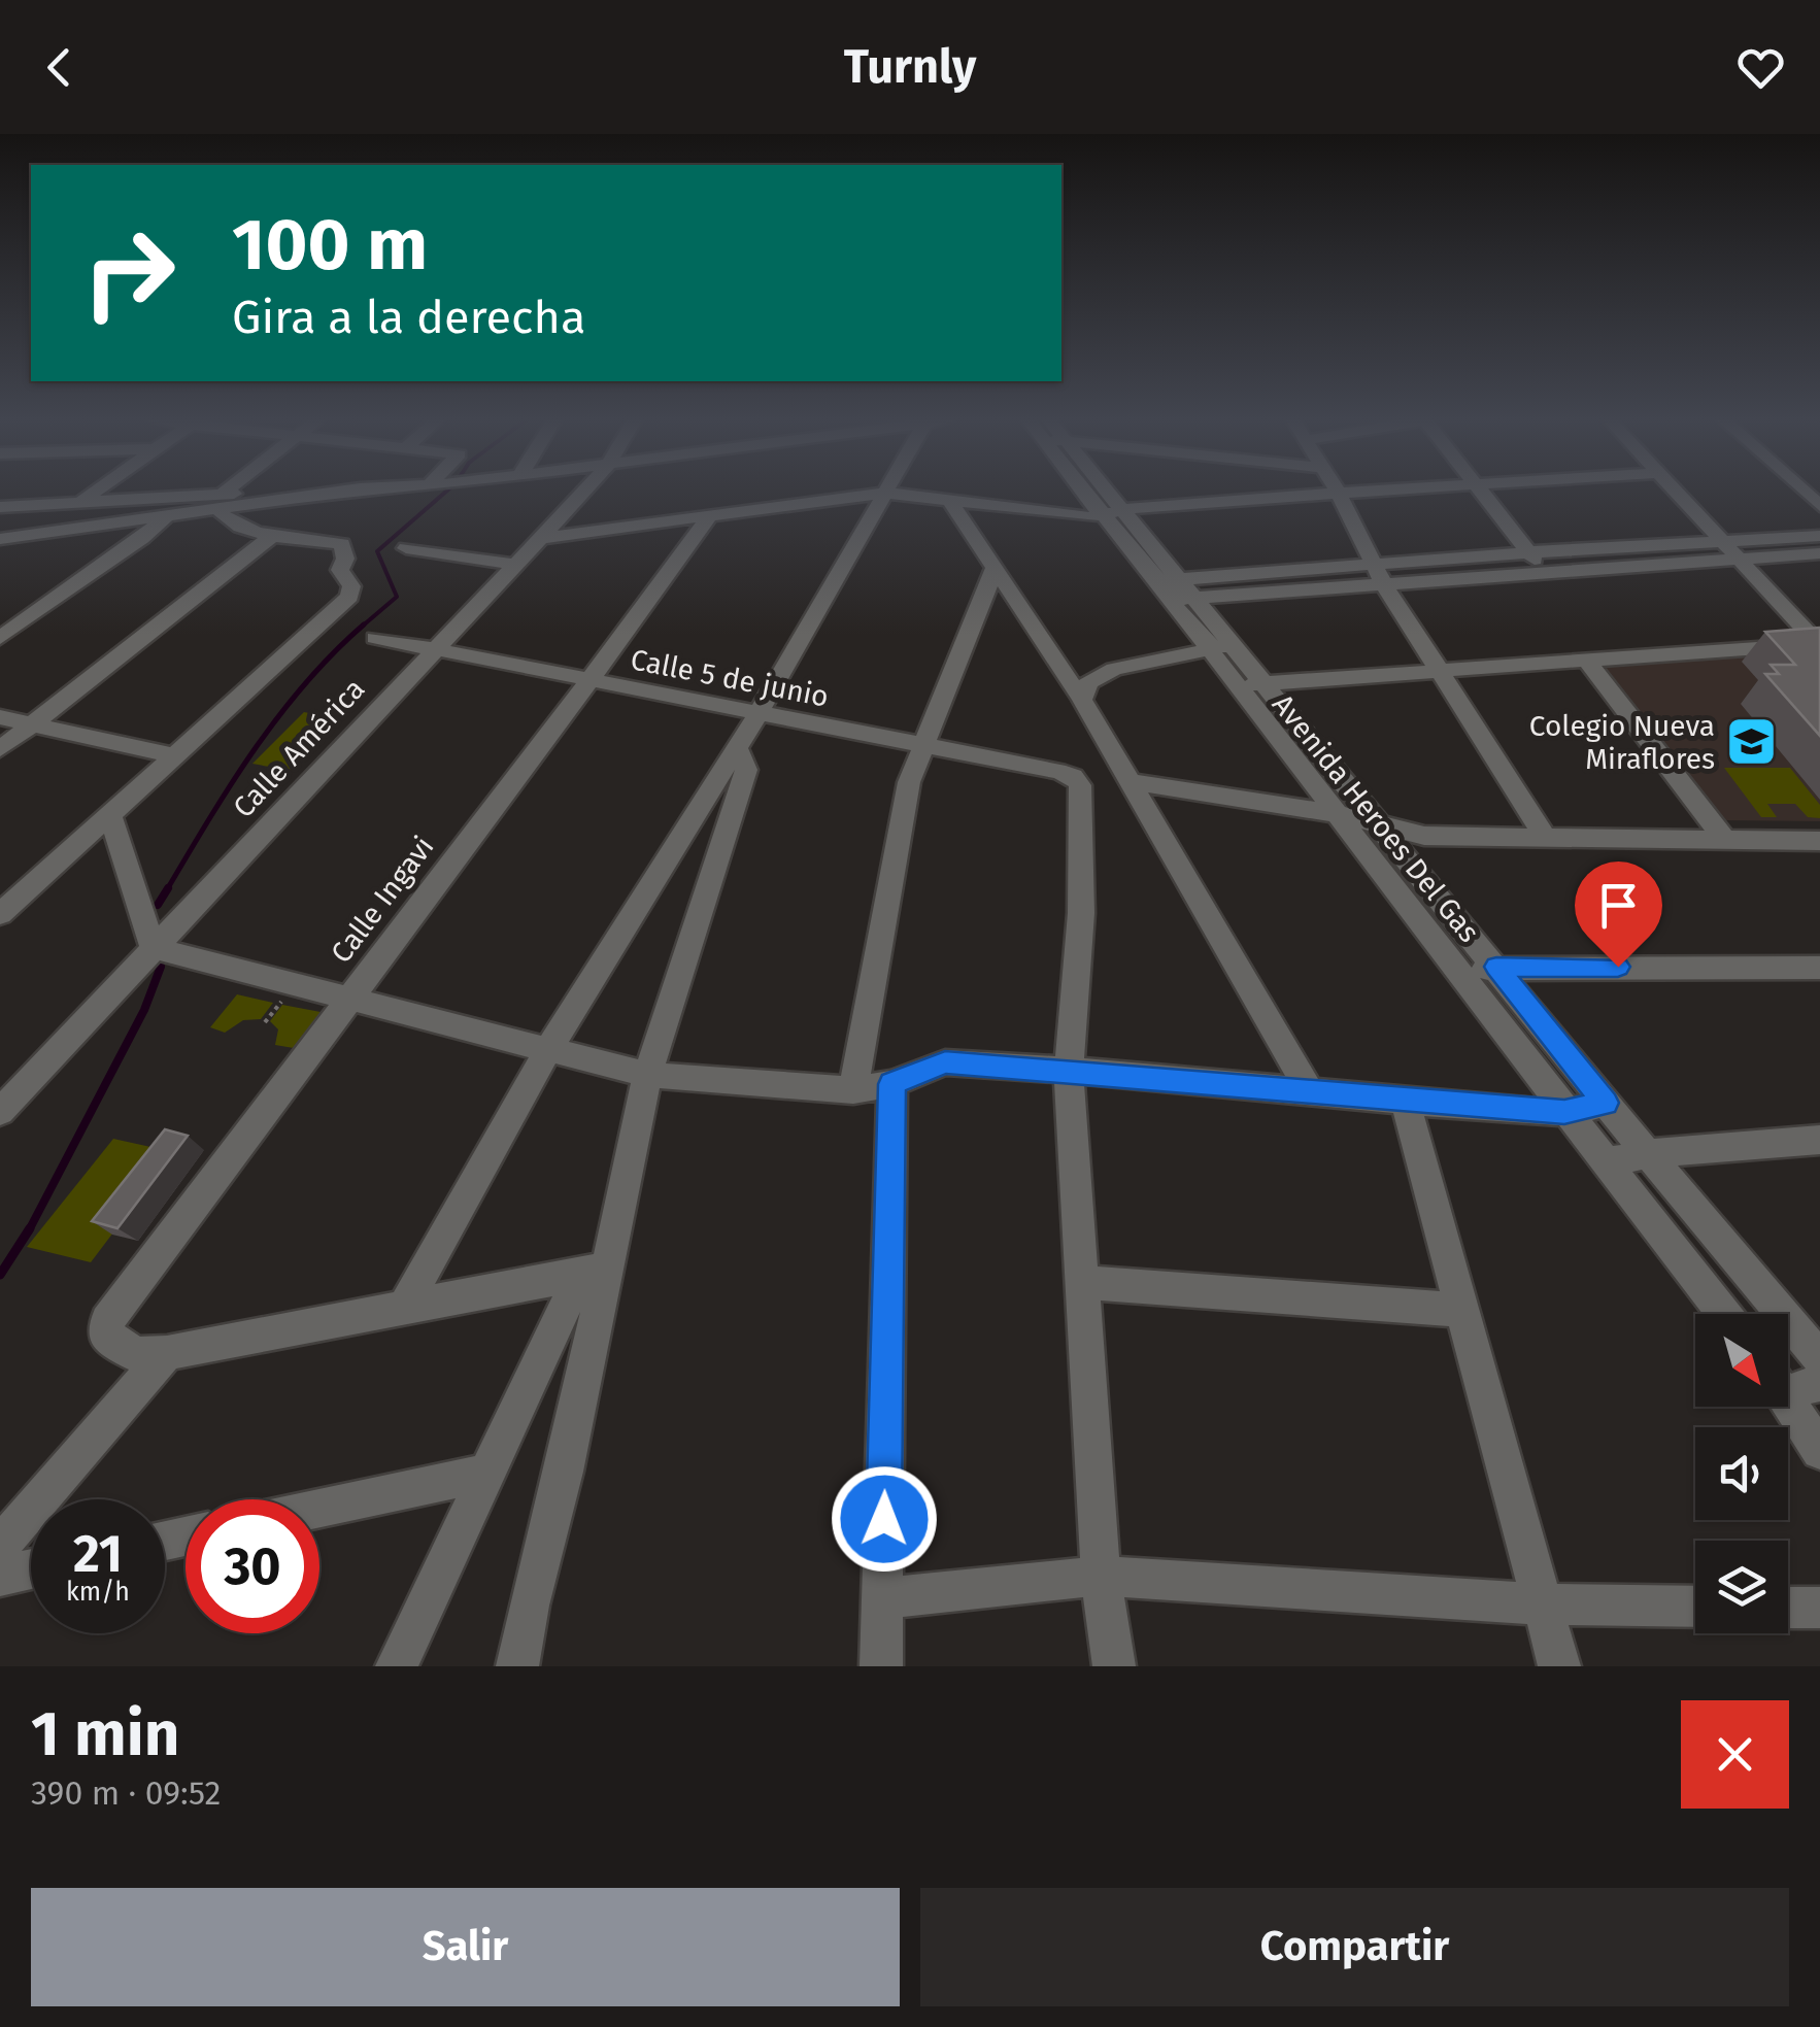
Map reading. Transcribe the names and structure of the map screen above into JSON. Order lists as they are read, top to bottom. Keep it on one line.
{"streets":{"street":["Calle 5 de junio","Calle América","Avenida Heroes Del Gas","Calle Ingavi"]},"crossings":[["Calle 5 de junio","Calle América"],["Calle 5 de junio","Calle Ingavi"]],"places":{"school or university":["Colegio Nueva Miraflores"]},"north":"bottom right","page":{"header":"Turnly","turn":["100 m","Gira a la derecha"],"speed":"21 km/h","limit":"30","heading":["1 min","390 m · 09:52"],"buttons":["Salir","Compartir"]}}
